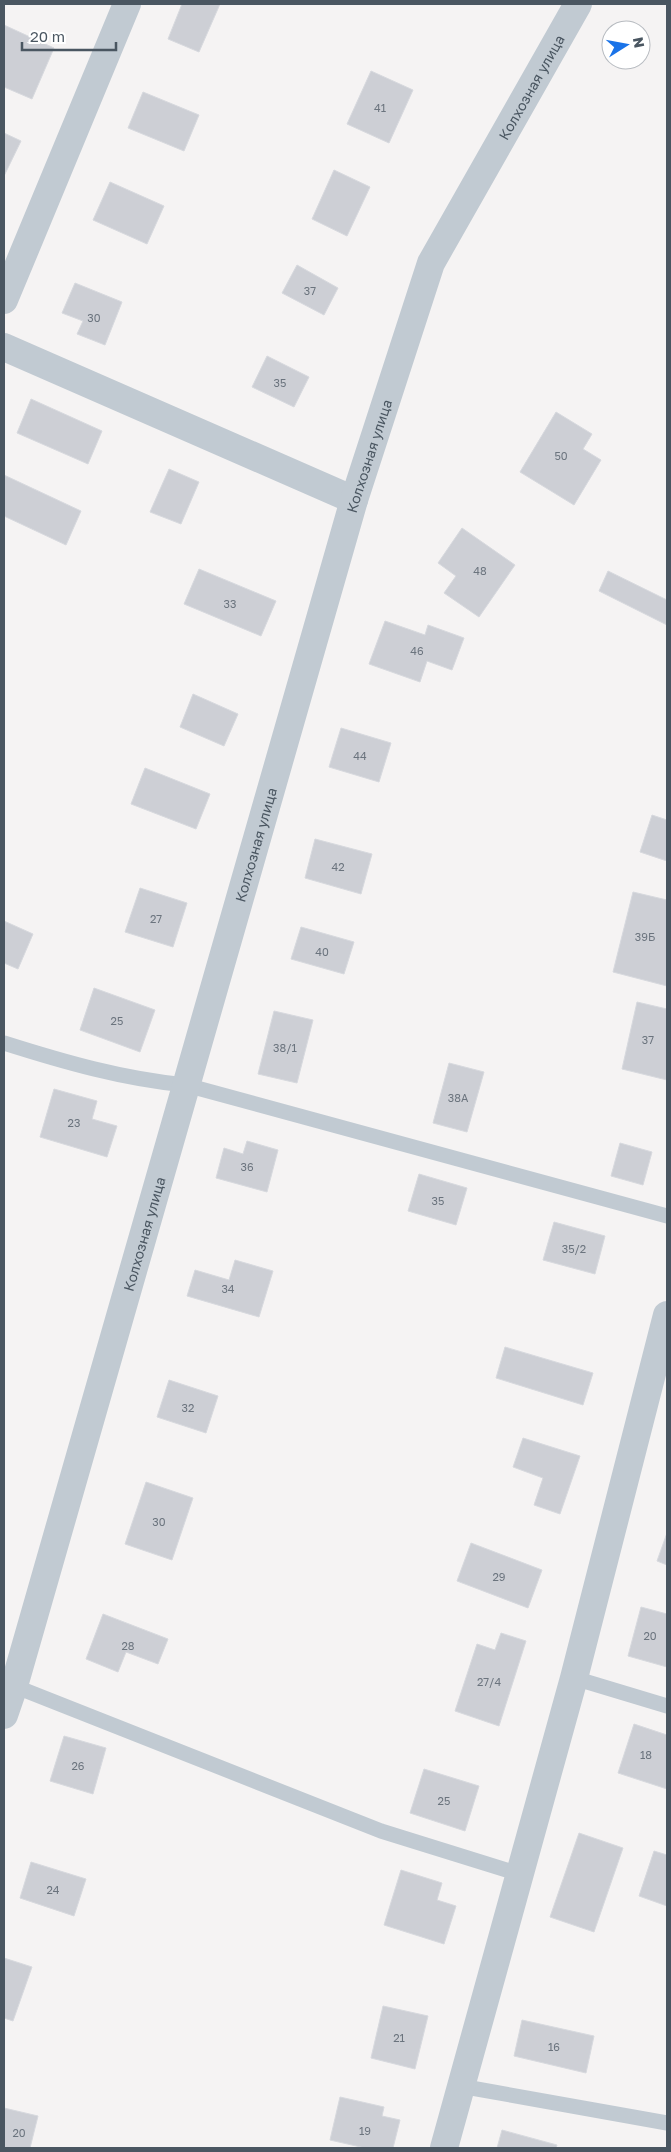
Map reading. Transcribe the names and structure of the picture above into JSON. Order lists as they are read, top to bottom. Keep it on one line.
{"streets":{"street":["Колхозная улица"]},"house_numbers":["41","37","30","35","50","48","33","46","44","42","27","39Б","40","25","37","38/1","38А","23","36","35","35/2","34","32","30","29","20","28","27/4","18","26","25","24","21","16","19","20"],"scale_bar":"20 m","north":"right"}
